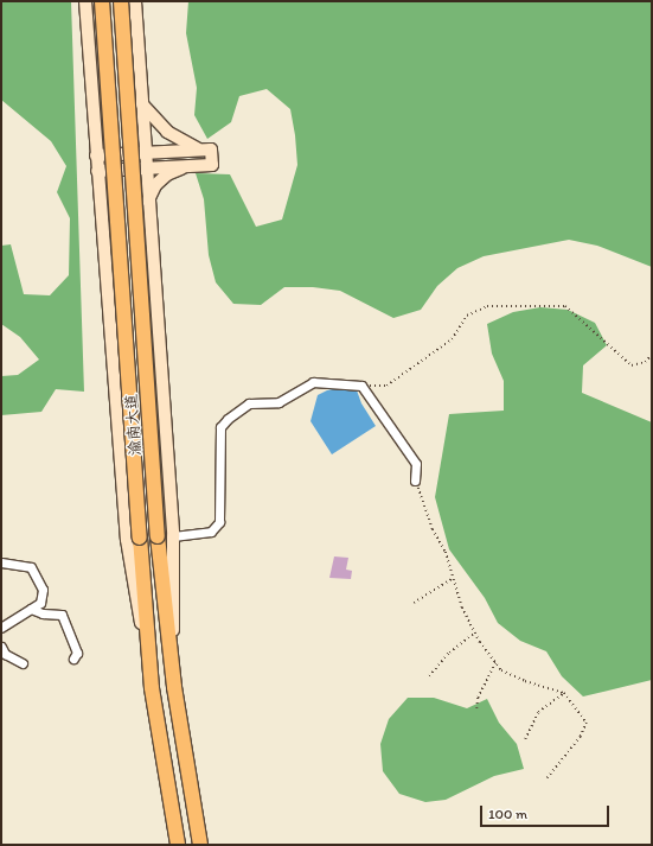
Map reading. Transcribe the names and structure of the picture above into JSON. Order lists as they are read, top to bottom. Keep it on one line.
{"streets":{"highway":["渝南大道"]},"scale_bar":"100 m"}
